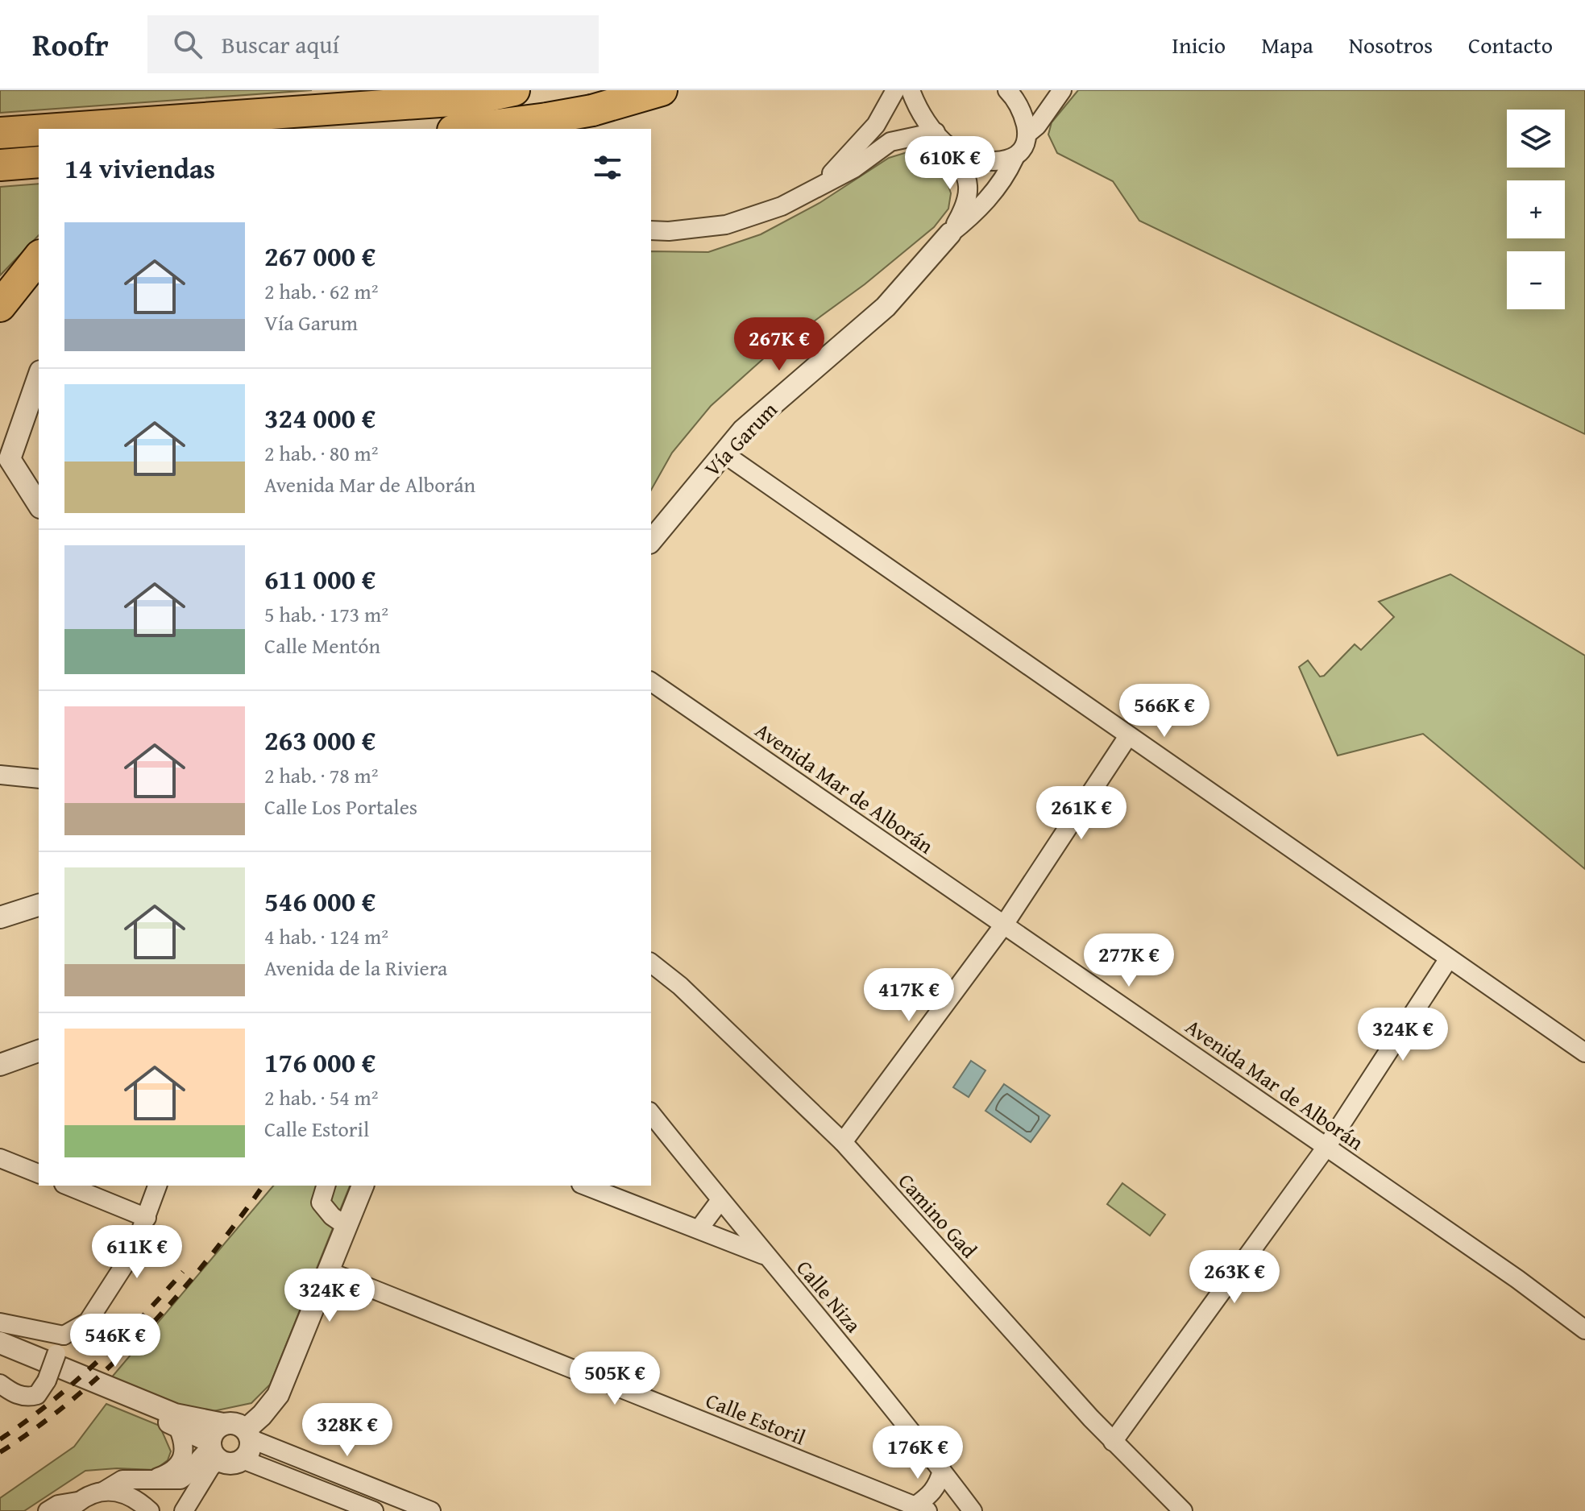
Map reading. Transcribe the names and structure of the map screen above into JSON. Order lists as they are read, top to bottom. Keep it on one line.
{"streets":{"street":["Vía Garum","Avenida Mar de Alborán","Camino Gad","Calle Niza","Calle Estoril"]},"crossings":[["Calle Niza","Calle Estoril"]],"page":{"header":"Roofr","search":"Buscar aquí","nav":["Inicio","Mapa","Nosotros","Contacto"],"map_buttons":["+","−"],"heading":"14 viviendas","price":["610K €","267K €","566K €","261K €","277K €","417K €","324K €","611K €","263K €","324K €","546K €","505K €","328K €","176K €"],"list":[{"name":"267 000 €","note":"2 hab. · 62 m² · Vía Garum"},{"name":"324 000 €","note":"2 hab. · 80 m² · Avenida Mar de Alborán"},{"name":"611 000 €","note":"5 hab. · 173 m² · Calle Mentón"},{"name":"263 000 €","note":"2 hab. · 78 m² · Calle Los Portales"},{"name":"546 000 €","note":"4 hab. · 124 m² · Avenida de la Riviera"},{"name":"176 000 €","note":"2 hab. · 54 m² · Calle Estoril"}]}}
